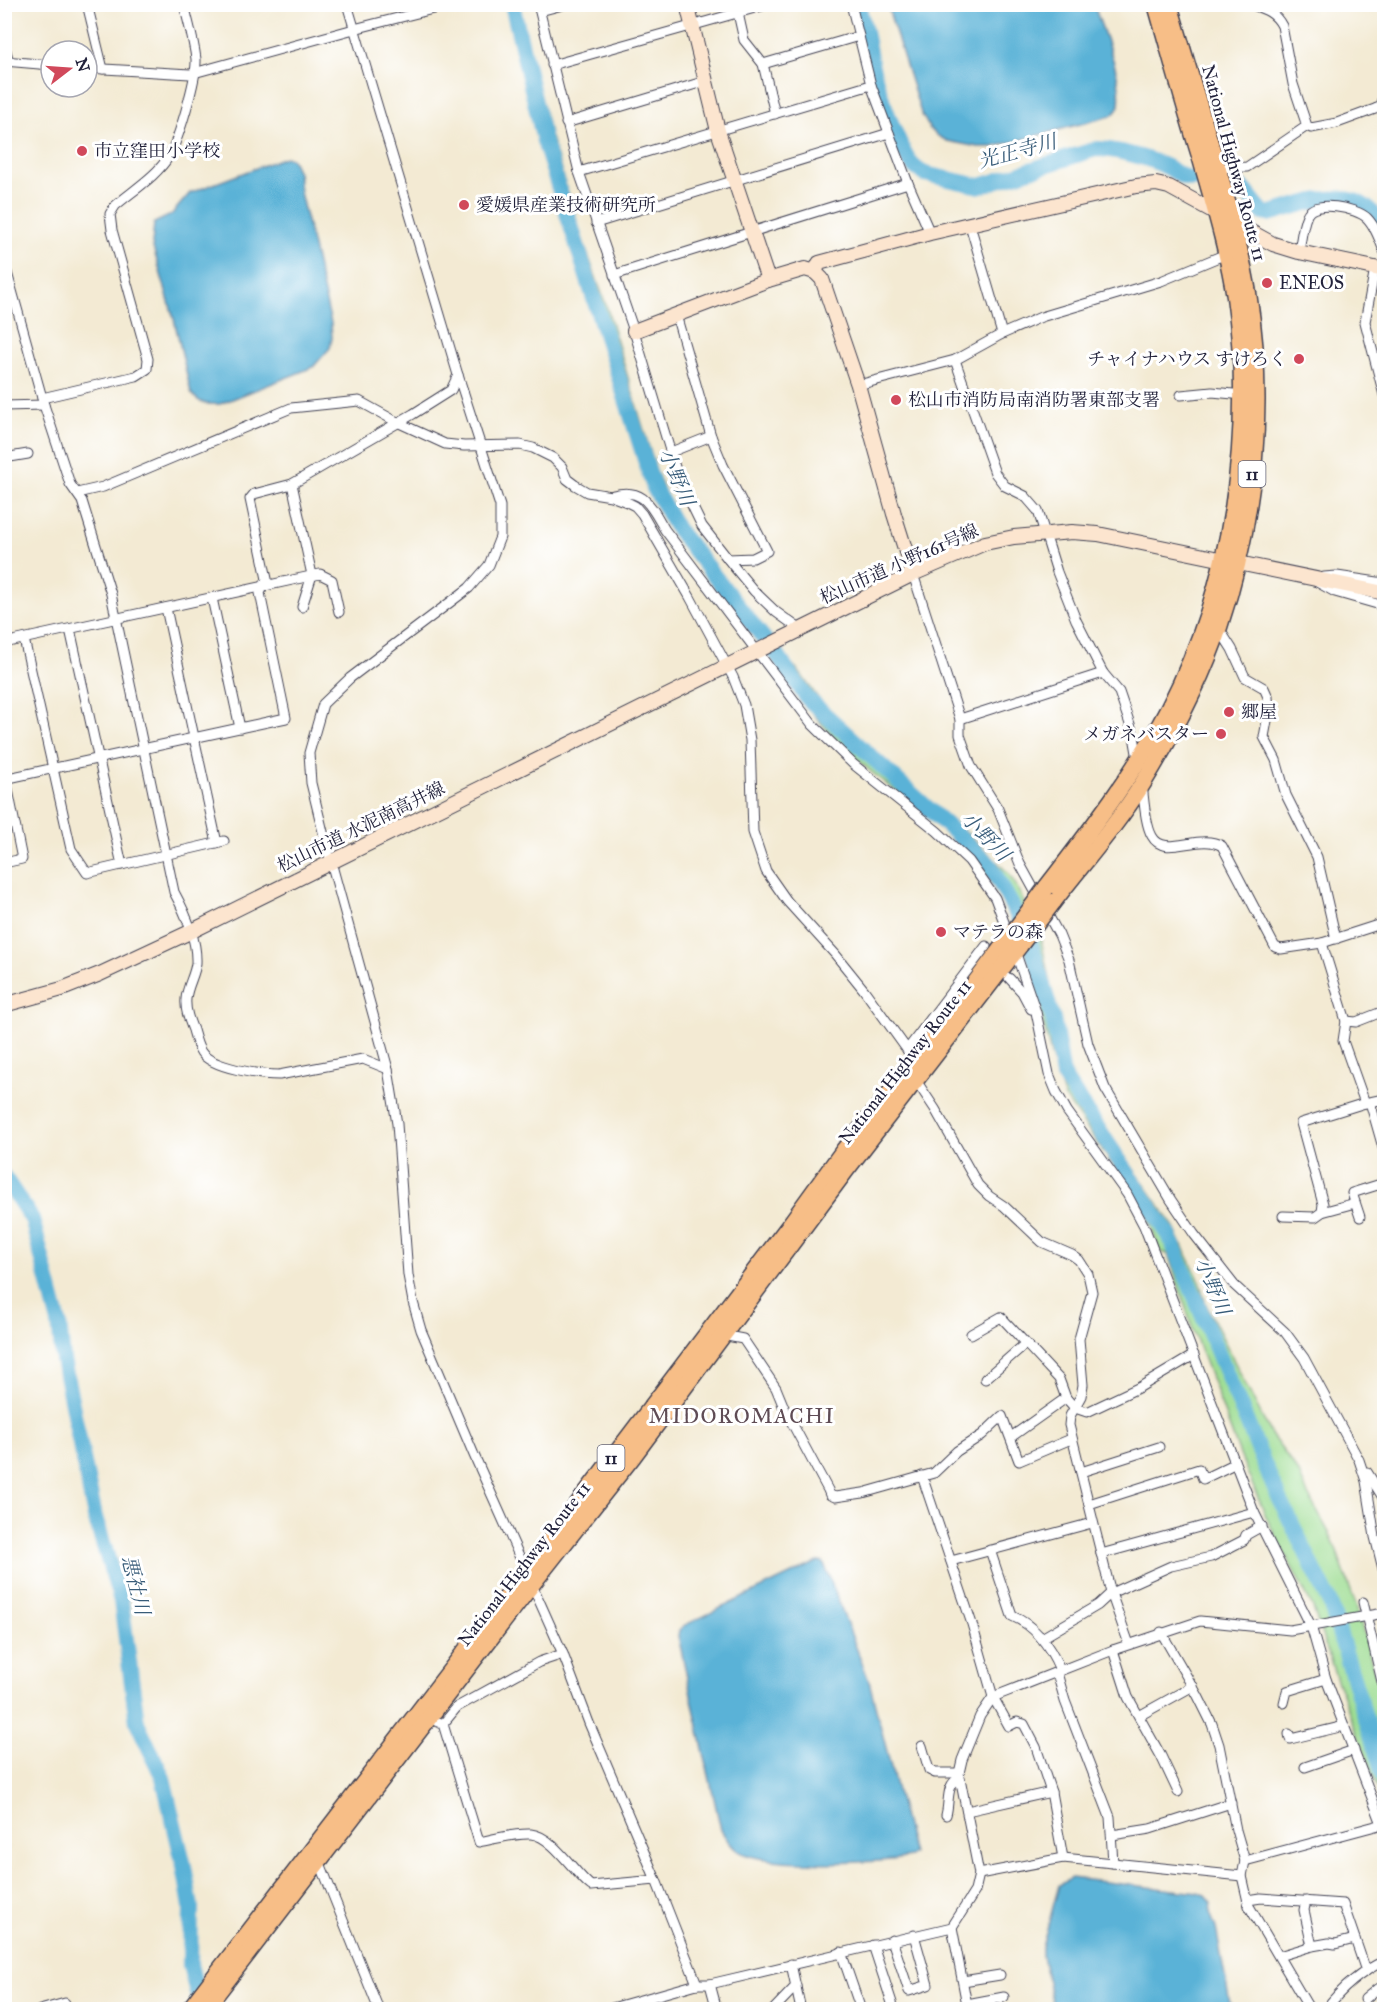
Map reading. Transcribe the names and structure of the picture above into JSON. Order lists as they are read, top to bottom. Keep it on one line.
{"streets":{"highway":["National Highway Route 11","11"],"street":["松山市道 小野161号線","松山市道 水泥南高井線"]},"crossings":[["National Highway Route 11","松山市道 小野161号線"],["松山市道 小野161号線","松山市道 水泥南高井線"]],"districts":["MIDOROMACHI"],"water":["光正寺川","小野川","悪社川"],"places":["市立窪田小学校","愛媛県産業技術研究所","ENEOS","チャイナハウス すけろく","松山市消防局南消防署東部支署","郷屋","メガネバスター","マテラの森"],"north":"right"}
